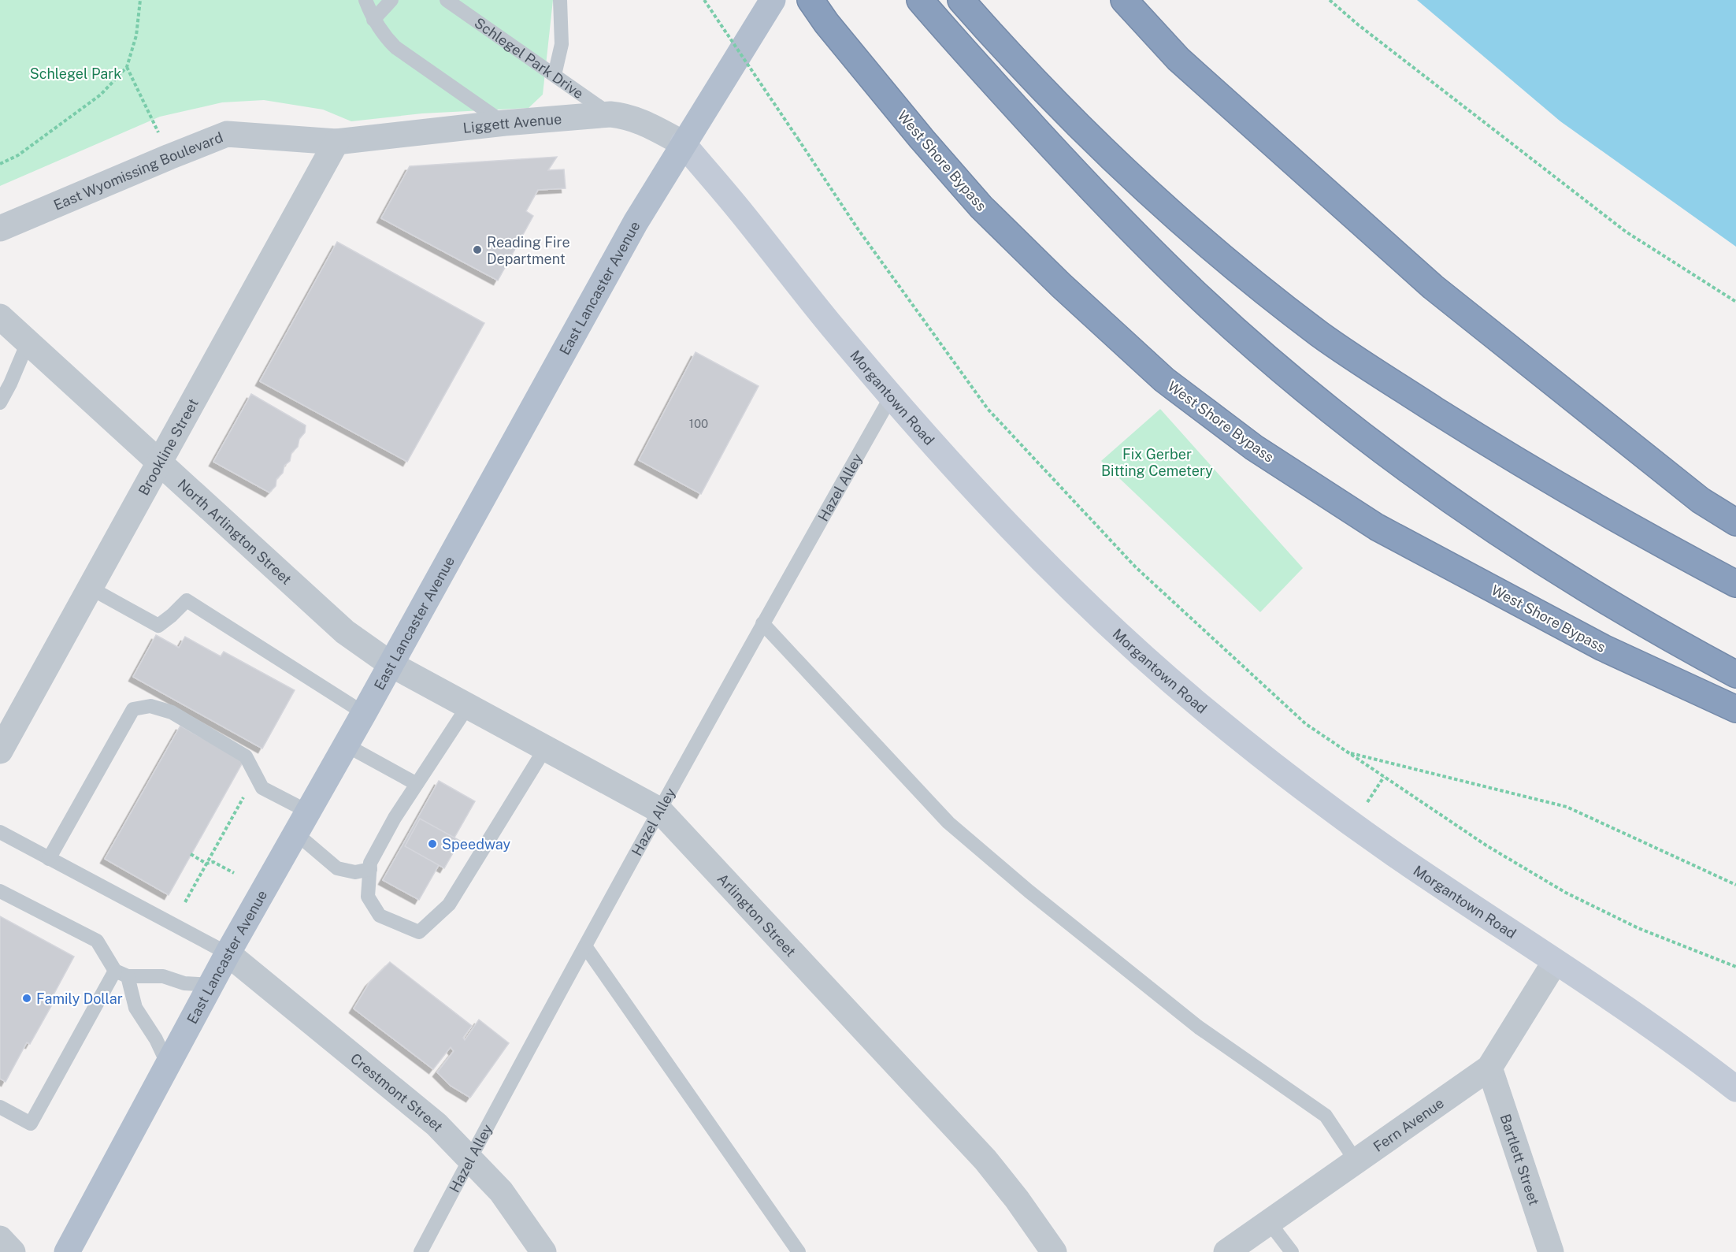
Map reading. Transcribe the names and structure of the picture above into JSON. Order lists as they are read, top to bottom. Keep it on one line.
{"streets":{"highway":["West Shore Bypass"],"main road":["East Lancaster Avenue","Morgantown Road"],"street":["Liggett Avenue","East Wyomissing Boulevard","Brookline Street","North Arlington Street","Arlington Street","Crestmont Street","Fern Avenue","Bartlett Street"],"lane":["Schlegel Park Drive","Hazel Alley"]},"crossings":[["Schlegel Park Drive","Liggett Avenue"],["Liggett Avenue","East Wyomissing Boulevard"],["Liggett Avenue","East Lancaster Avenue"],["Liggett Avenue","Morgantown Road"],["Liggett Avenue","Brookline Street"],["East Wyomissing Boulevard","Brookline Street"],["East Lancaster Avenue","Morgantown Road"],["East Lancaster Avenue","North Arlington Street"],["East Lancaster Avenue","Arlington Street"],["East Lancaster Avenue","Crestmont Street"],["Morgantown Road","Hazel Alley"],["Morgantown Road","Fern Avenue"],["Brookline Street","North Arlington Street"],["Hazel Alley","Arlington Street"],["Hazel Alley","Crestmont Street"],["North Arlington Street","Arlington Street"],["Fern Avenue","Bartlett Street"]],"parks":["Schlegel Park","Fix Gerber Bitting Cemetery"],"places":["Reading Fire Department","Speedway","Family Dollar"],"house_numbers":["100"]}
